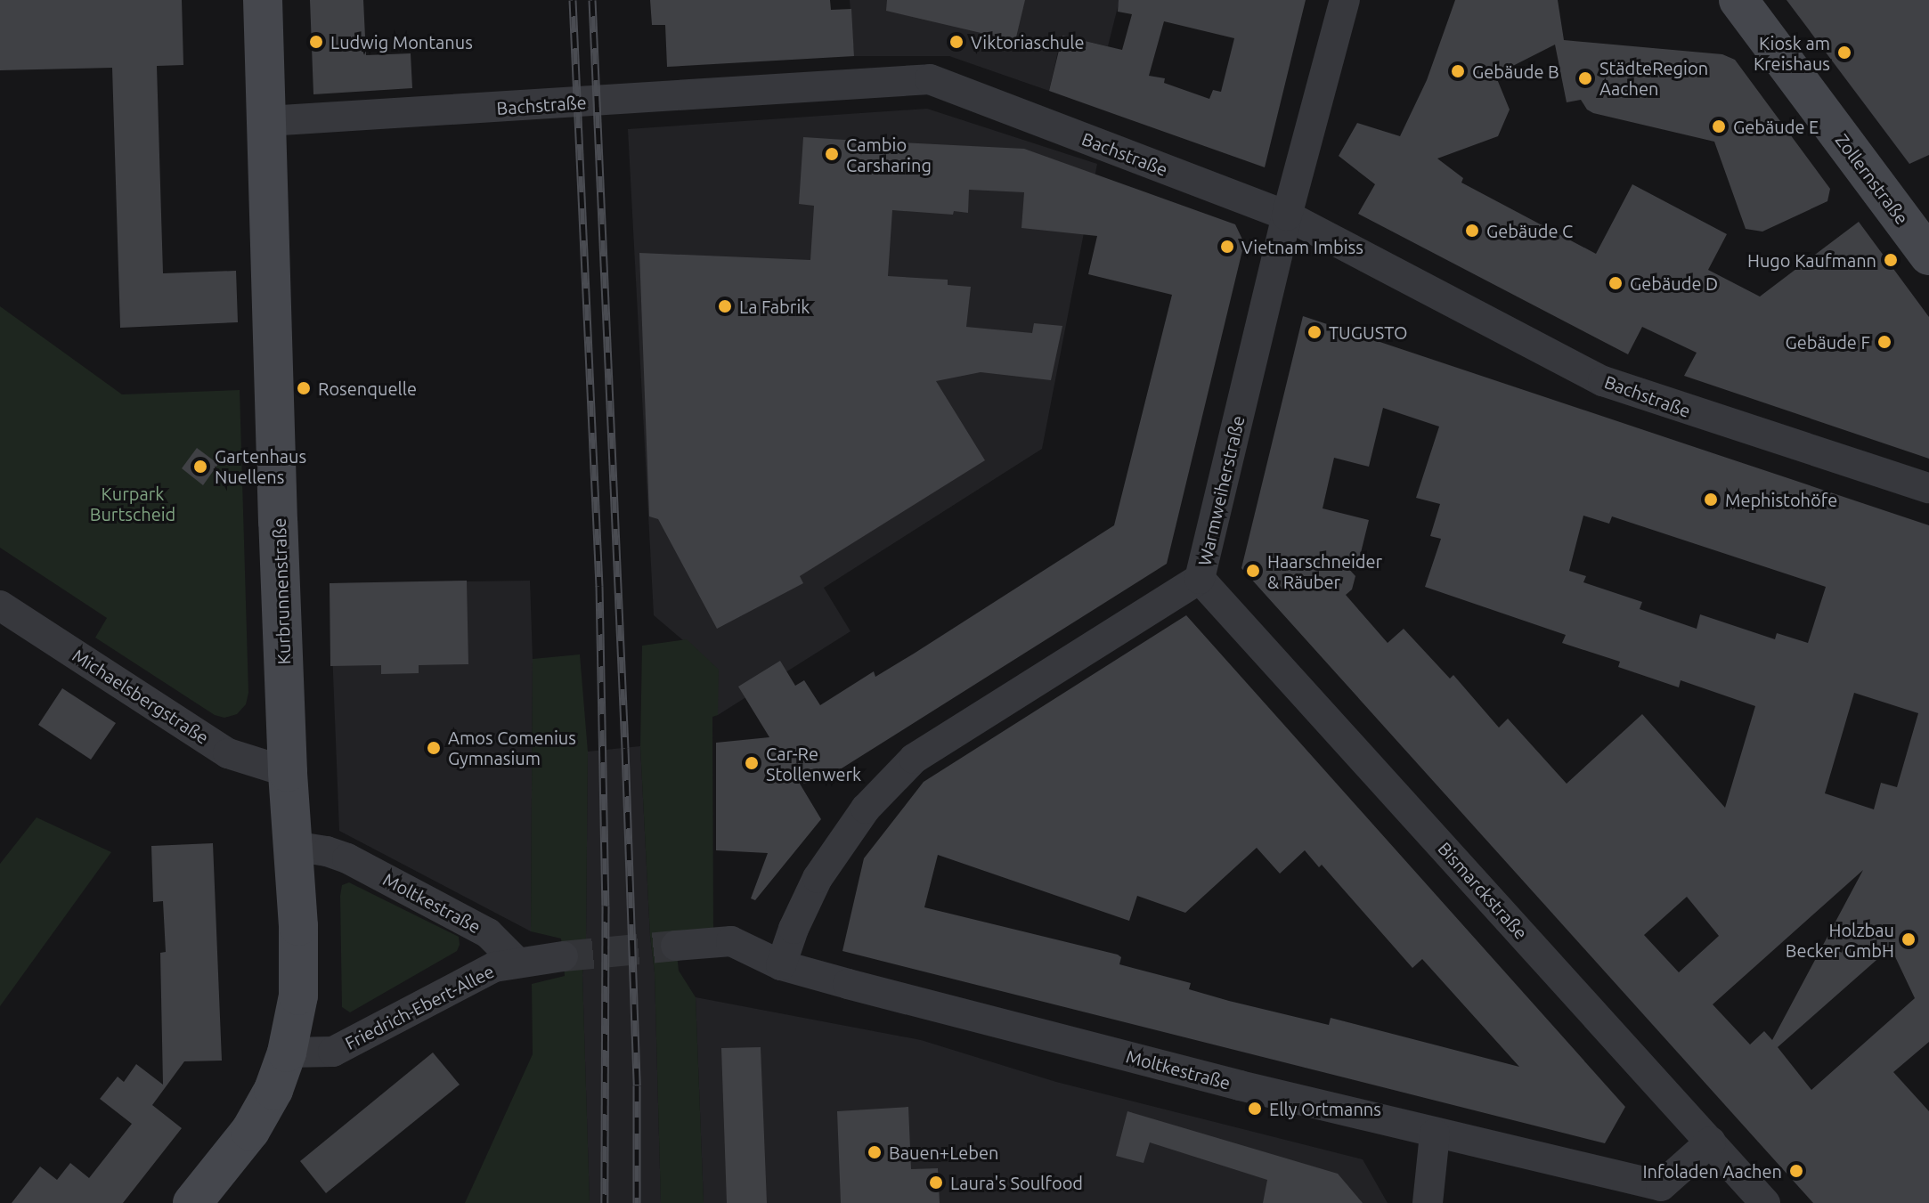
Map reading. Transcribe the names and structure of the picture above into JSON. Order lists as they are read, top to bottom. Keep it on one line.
{"streets":{"main road":["Zollernstraße","Kurbrunnenstraße"],"street":["Bachstraße","Warmweiherstraße","Michaelsbergstraße","Bismarckstraße","Moltkestraße","Friedrich-Ebert-Allee"]},"crossings":[["Bachstraße","Warmweiherstraße"],["Bachstraße","Kurbrunnenstraße"],["Warmweiherstraße","Bismarckstraße"],["Warmweiherstraße","Moltkestraße"],["Kurbrunnenstraße","Michaelsbergstraße"],["Kurbrunnenstraße","Moltkestraße"],["Kurbrunnenstraße","Friedrich-Ebert-Allee"],["Bismarckstraße","Moltkestraße"],["Moltkestraße","Friedrich-Ebert-Allee"]],"parks":["Kurpark Burtscheid"],"places":["Ludwig Montanus","Viktoriaschule","Kiosk am Kreishaus","Gebäude B","StädteRegion Aachen","Gebäude E","Cambio Carsharing","Gebäude C","Vietnam Imbiss","Hugo Kaufmann","Gebäude D","La Fabrik","TUGUSTO","Gebäude F","Rosenquelle","Gartenhaus Nuellens","Mephistohöfe","Haarschneider & Räuber","Amos Comenius Gymnasium","Car-Re Stollenwerk","Holzbau Becker GmbH","Elly Ortmanns","Bauen+Leben","Infoladen Aachen","Laura's Soulfood"]}
